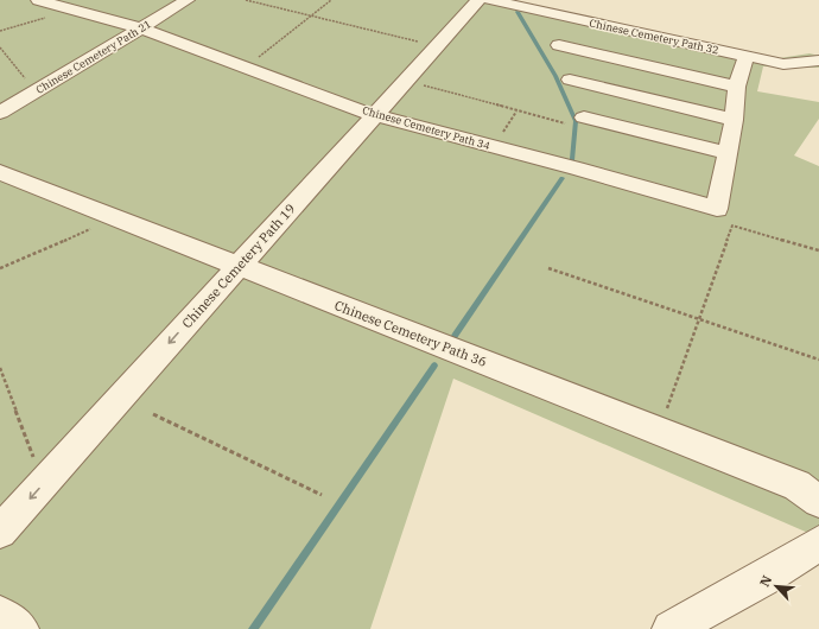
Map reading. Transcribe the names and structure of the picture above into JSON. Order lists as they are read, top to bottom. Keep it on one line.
{"streets":{"lane":["Chinese Cemetery Path 32","Chinese Cemetery Path 21","Chinese Cemetery Path 34","Chinese Cemetery Path 19","Chinese Cemetery Path 36"]},"crossings":[["Chinese Cemetery Path 21","Chinese Cemetery Path 34"],["Chinese Cemetery Path 34","Chinese Cemetery Path 19"],["Chinese Cemetery Path 19","Chinese Cemetery Path 36"]],"one_way":["Chinese Cemetery Path 19"],"north":"top left"}
